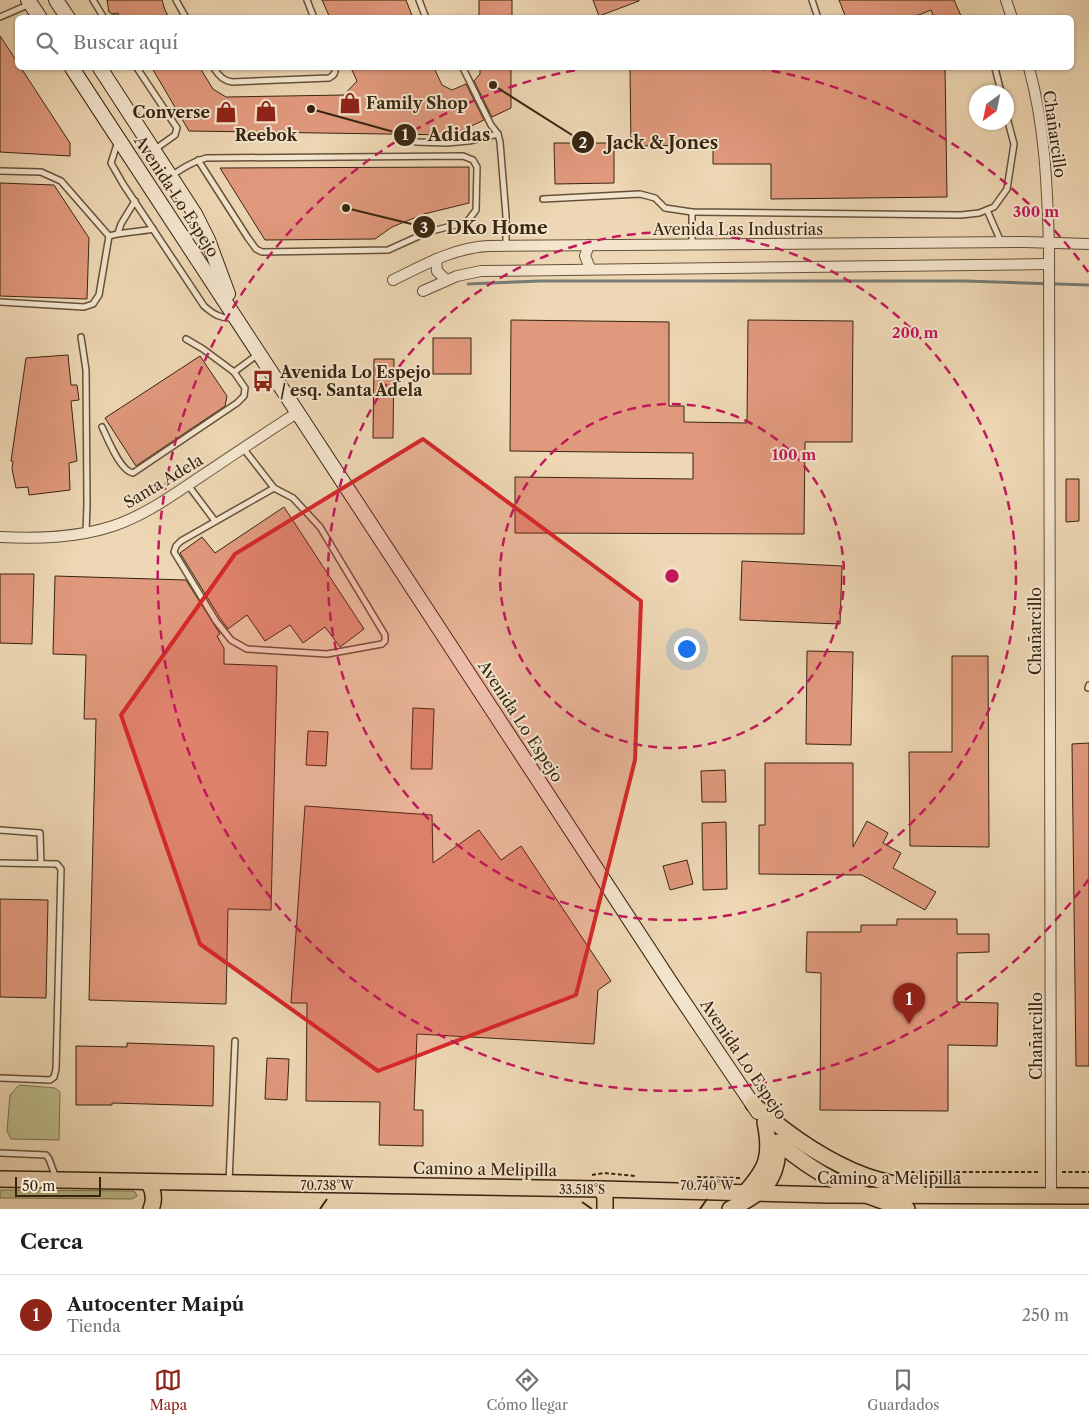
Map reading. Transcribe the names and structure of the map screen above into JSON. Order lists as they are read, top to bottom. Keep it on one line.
{"streets":{"main road":["Avenida Lo Espejo","Camino a Melipilla"],"street":["Chañarcillo","Avenida Las Industrias","Santa Adela"]},"crossings":[["Chañarcillo","Avenida Las Industrias"],["Chañarcillo","Camino a Melipilla"],["Avenida Lo Espejo","Santa Adela"]],"places":{"other":["Jack & Jones","Adidas","DKo Home"],"shop":["Family Shop","Reebok","Converse"],"bus stop":["Avenida Lo Espejo / esq. Santa Adela"]},"scale_bar":"50 m","north":"bottom left","page":{"search":"Buscar aquí","pins":"1","scale":"50 m","heading":"Cerca","list":[{"mark":"1","name":"Autocenter Maipú","note":"Tienda","value":"250 m"}],"nav":["Mapa","Cómo llegar","Guardados"]},"coordinates":["70.738°W","70.740°W","33.518°S"],"rings":["300 m","200 m","100 m"]}
